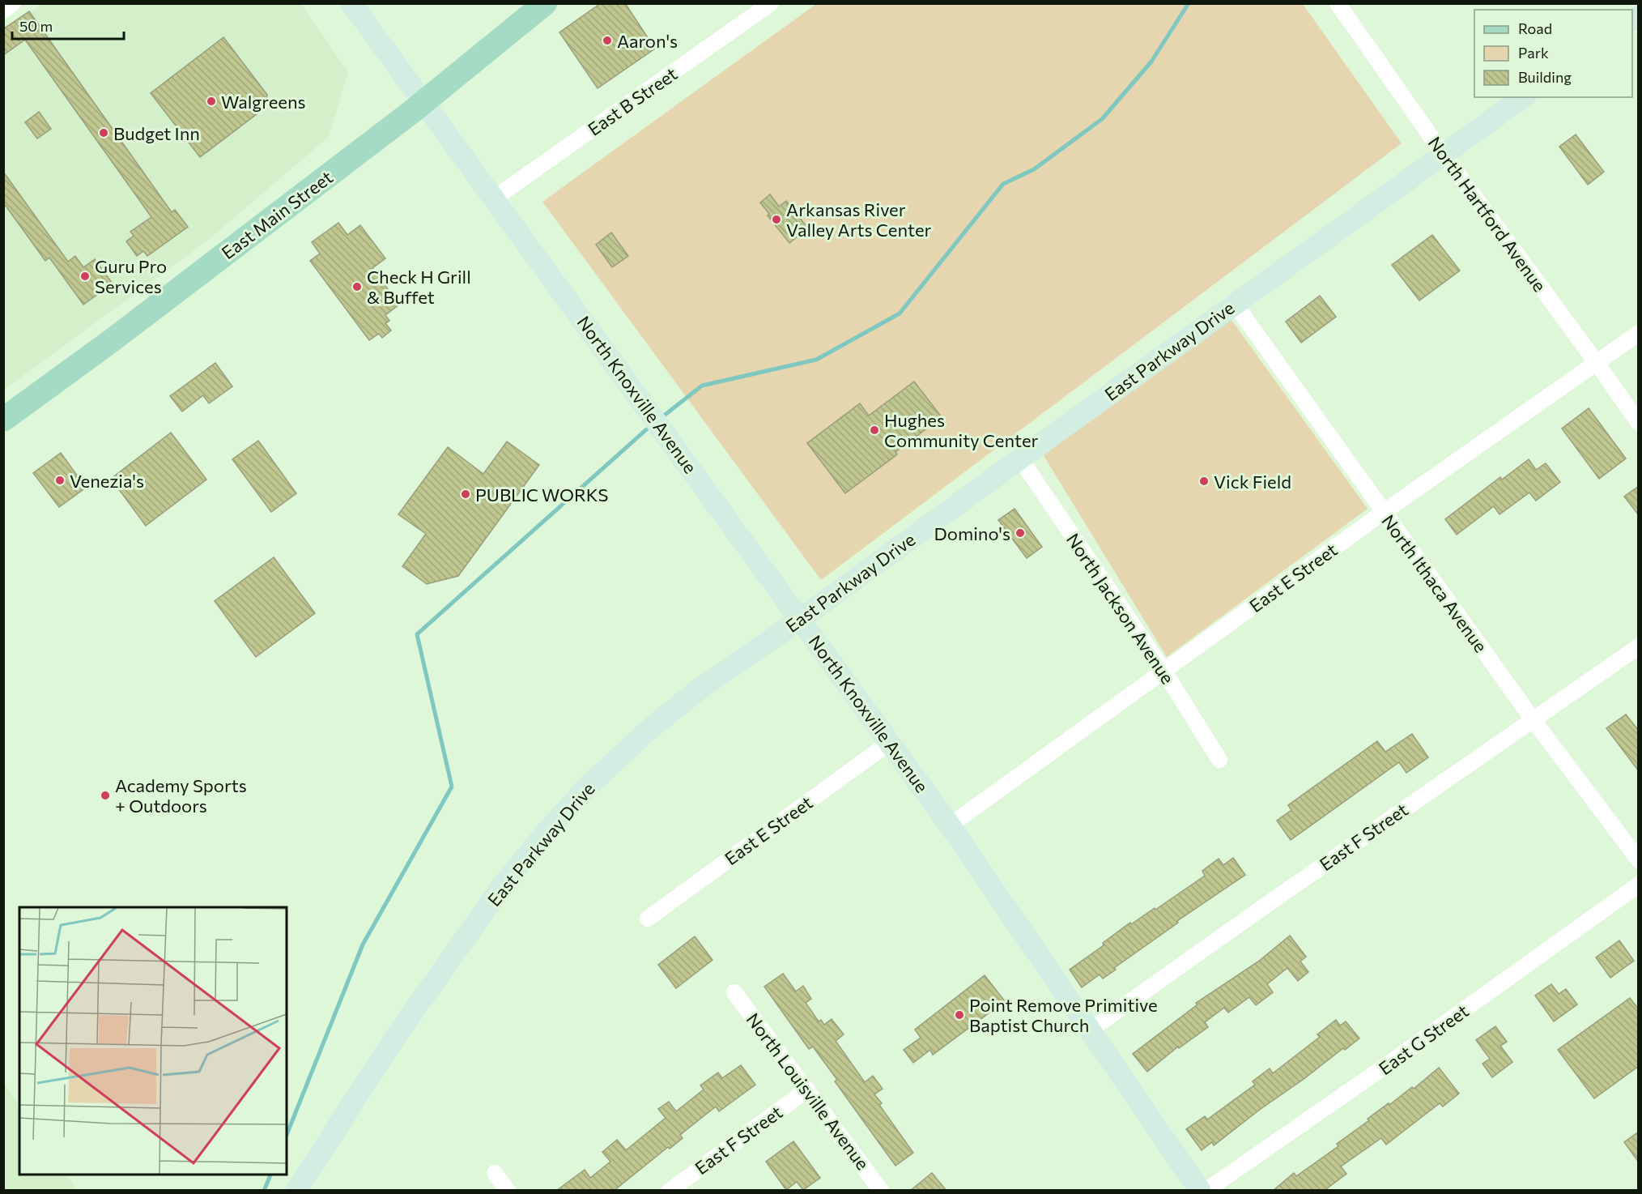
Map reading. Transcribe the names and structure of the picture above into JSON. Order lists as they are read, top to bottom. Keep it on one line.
{"streets":{"main road":["East Main Street","East Parkway Drive","North Knoxville Avenue"],"street":["East B Street","North Hartford Avenue","East E Street","North Ithaca Avenue","North Jackson Avenue","East F Street","East G Street","North Louisville Avenue"]},"crossings":[["East B Street","North Knoxville Avenue"],["North Hartford Avenue","East Parkway Drive"],["North Hartford Avenue","East E Street"],["East Main Street","North Knoxville Avenue"],["East Parkway Drive","North Knoxville Avenue"],["East Parkway Drive","North Ithaca Avenue"],["East Parkway Drive","North Jackson Avenue"],["North Knoxville Avenue","East E Street"],["North Knoxville Avenue","East F Street"],["East E Street","North Ithaca Avenue"],["East E Street","North Jackson Avenue"],["North Ithaca Avenue","East F Street"],["East F Street","North Louisville Avenue"]],"places":["Aaron's","Walgreens","Budget Inn","Arkansas River Valley Arts Center","Guru Pro Services","Check H Grill & Buffet","Hughes Community Center","Venezia's","Vick Field","PUBLIC WORKS","Domino's","Academy Sports + Outdoors","Point Remove Primitive Baptist Church"],"legend":["Road","Park","Building"],"scale_bar":"50 m"}
